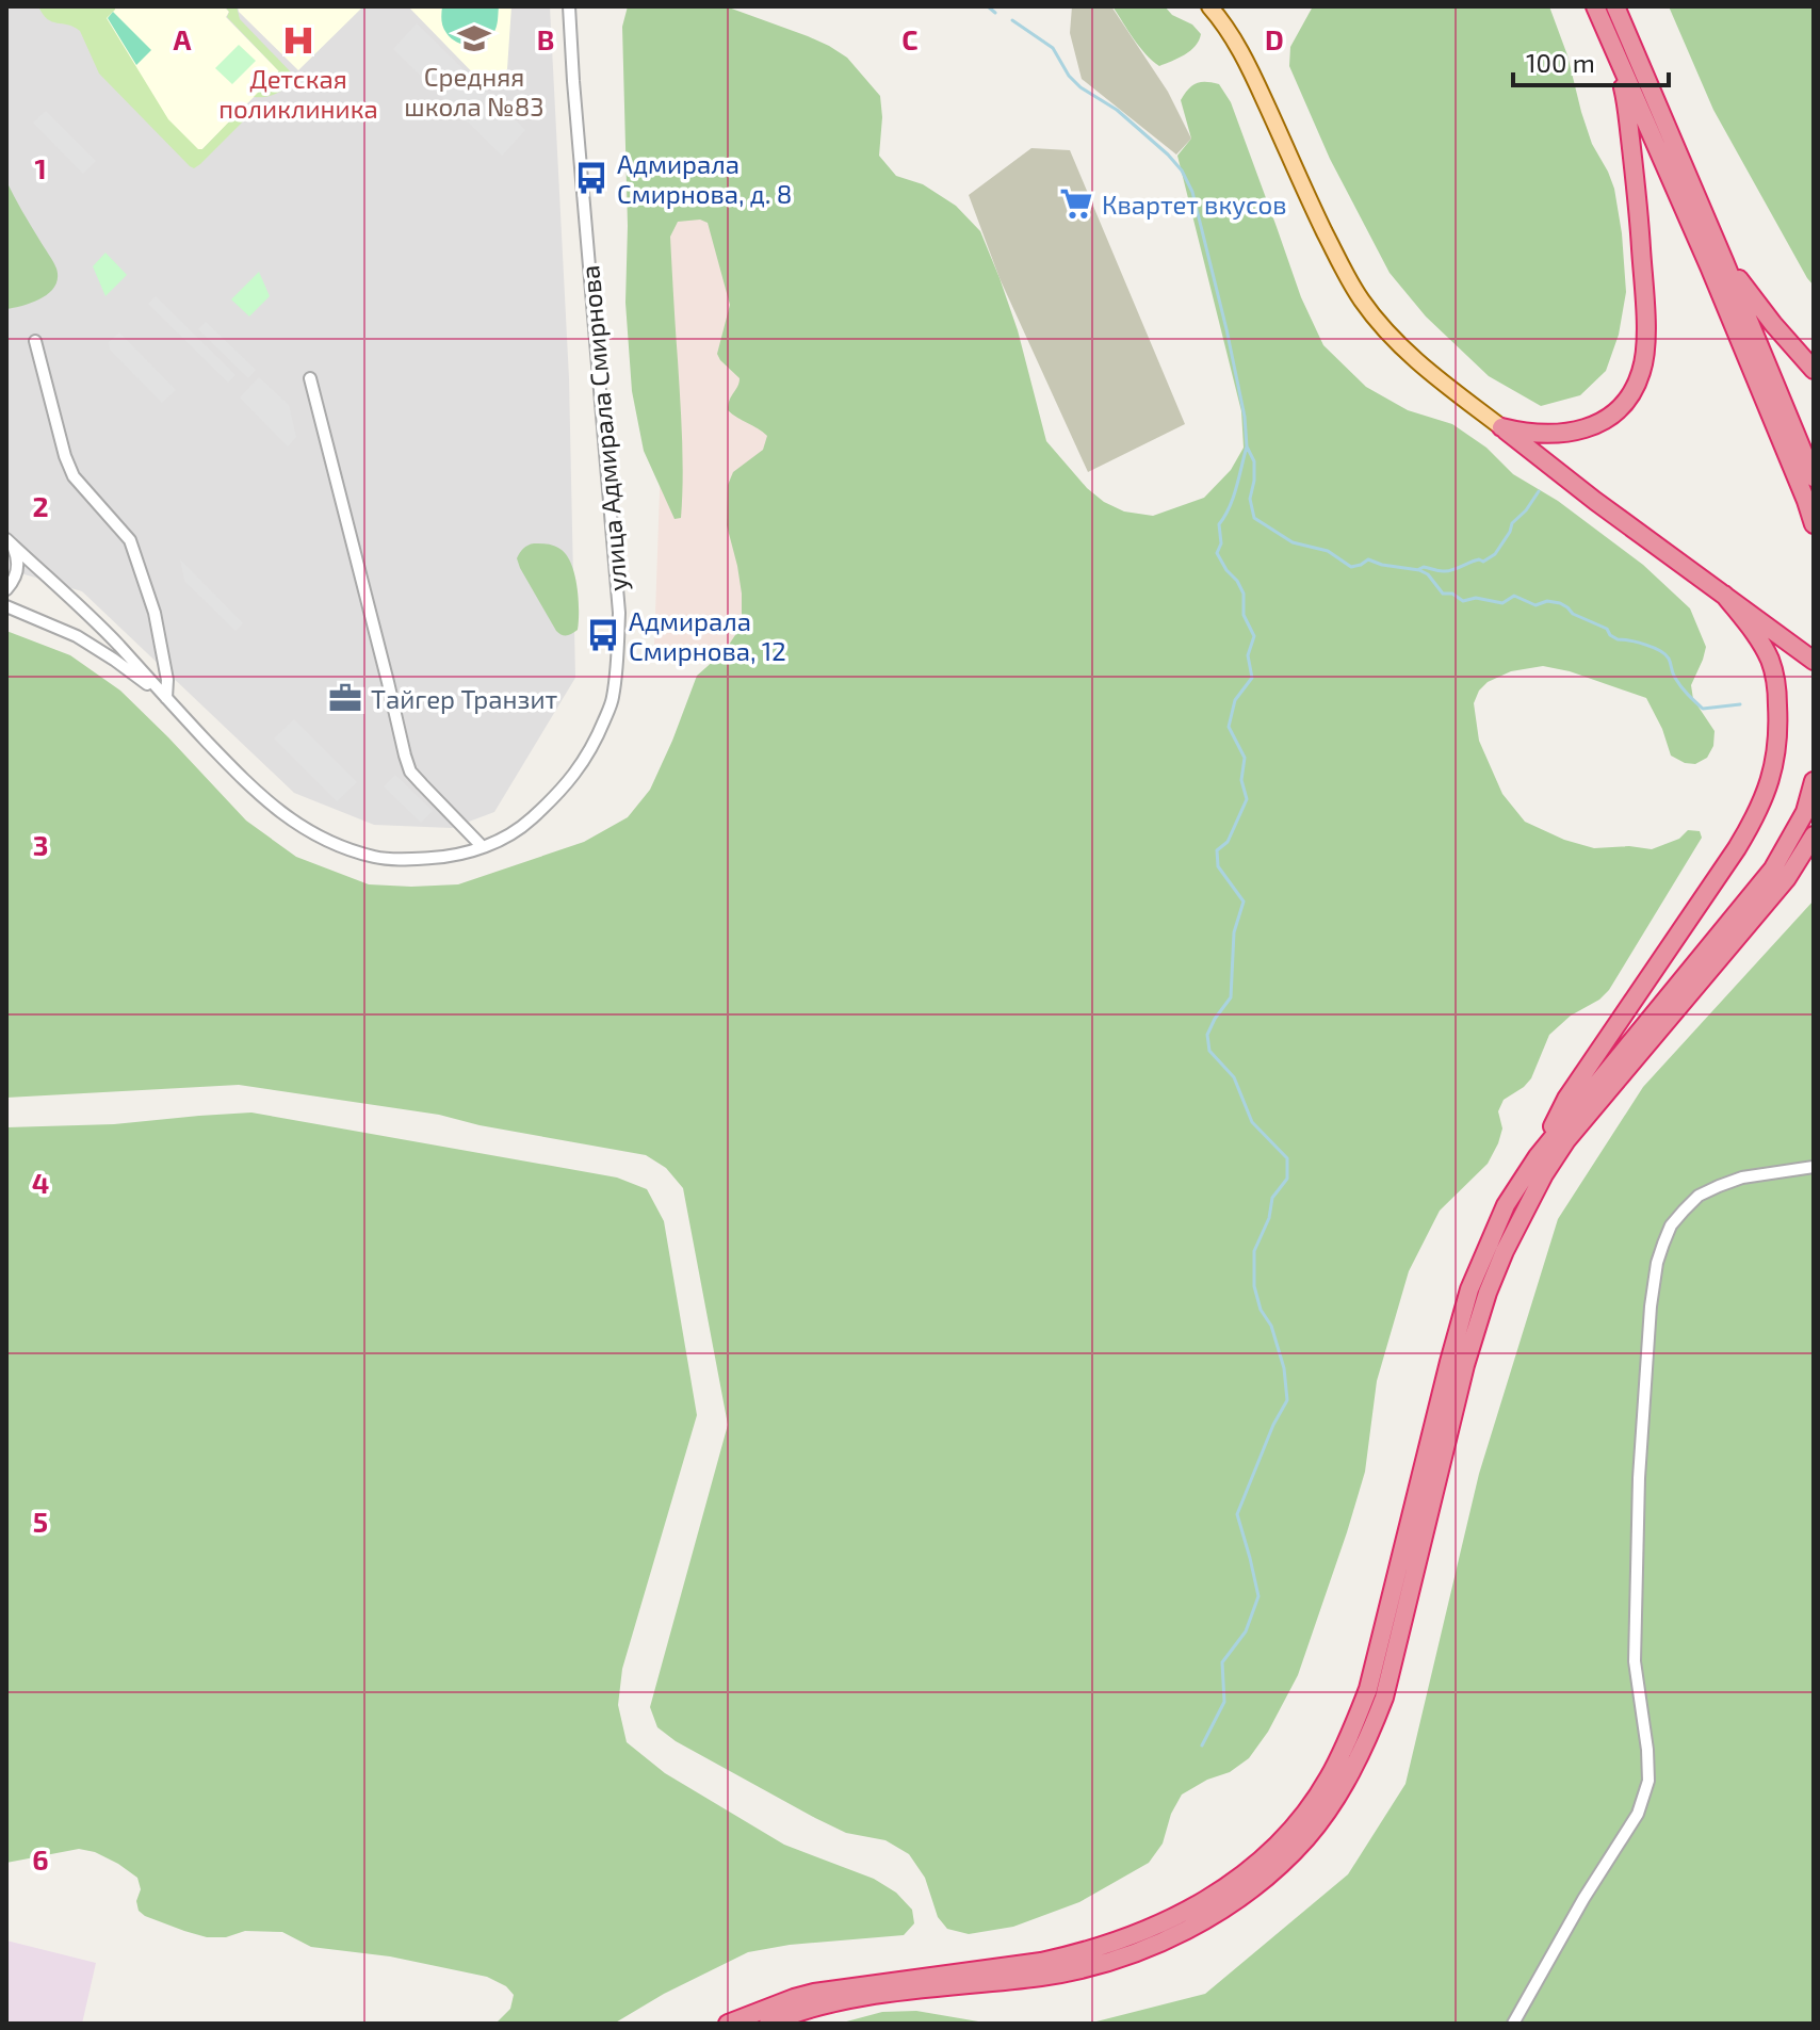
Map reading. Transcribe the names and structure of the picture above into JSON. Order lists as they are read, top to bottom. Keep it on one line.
{"streets":{"street":["улица Адмирала Смирнова"]},"places":{"school or university":["Средняя школа №83"],"hospital":["Детская поликлиника"],"bus stop":["Адмирала Смирнова, д. 8","Адмирала Смирнова, 12"],"supermarket":["Квартет вкусов"],"office":["Тайгер Транзит"]},"scale_bar":"100 m","grid":{"columns":["A","B","C","D"],"rows":["1","2","3","4","5","6"]}}
